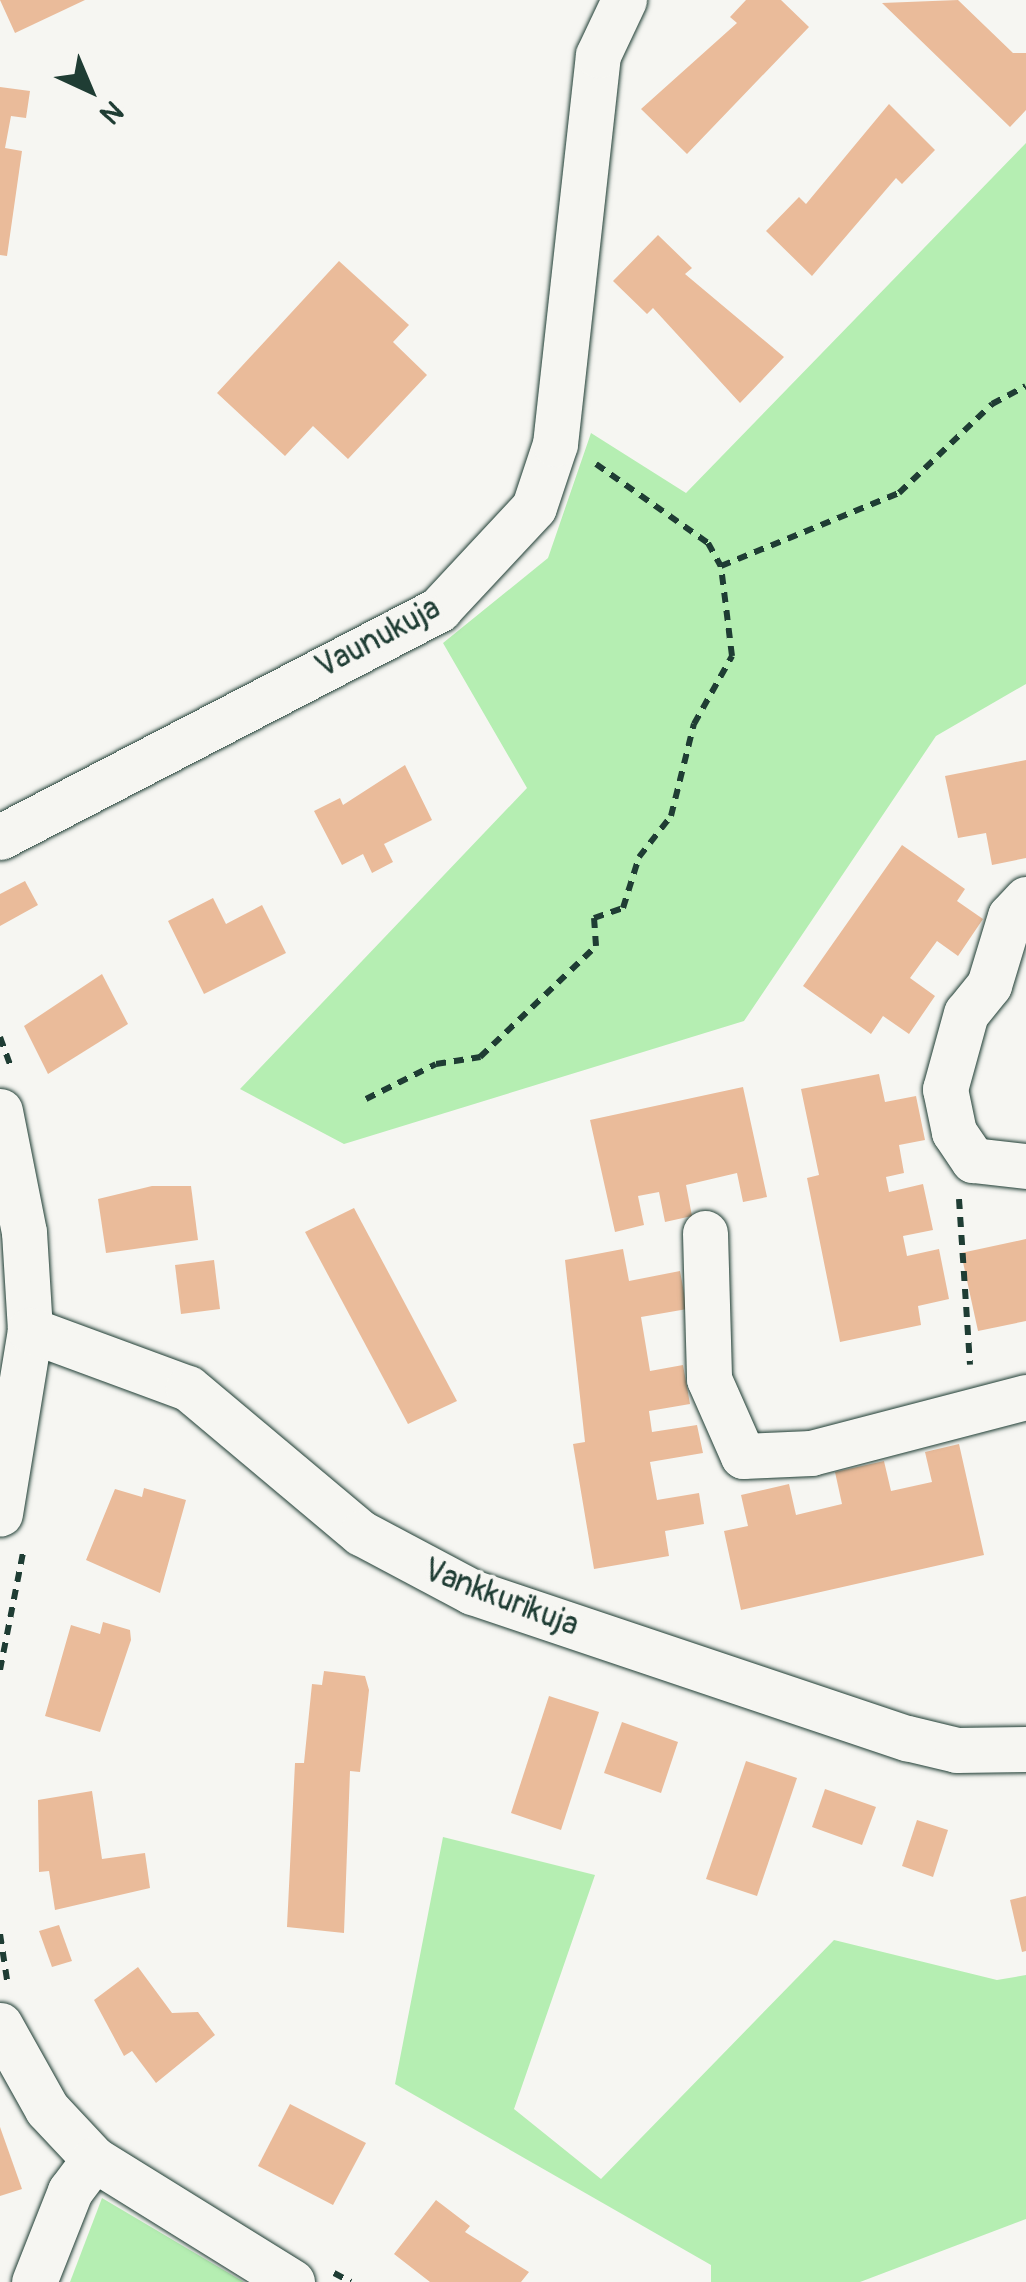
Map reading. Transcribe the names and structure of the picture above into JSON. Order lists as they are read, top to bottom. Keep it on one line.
{"streets":{"street":["Vaunukuja","Vankkurikuja"]},"north":"bottom right"}
